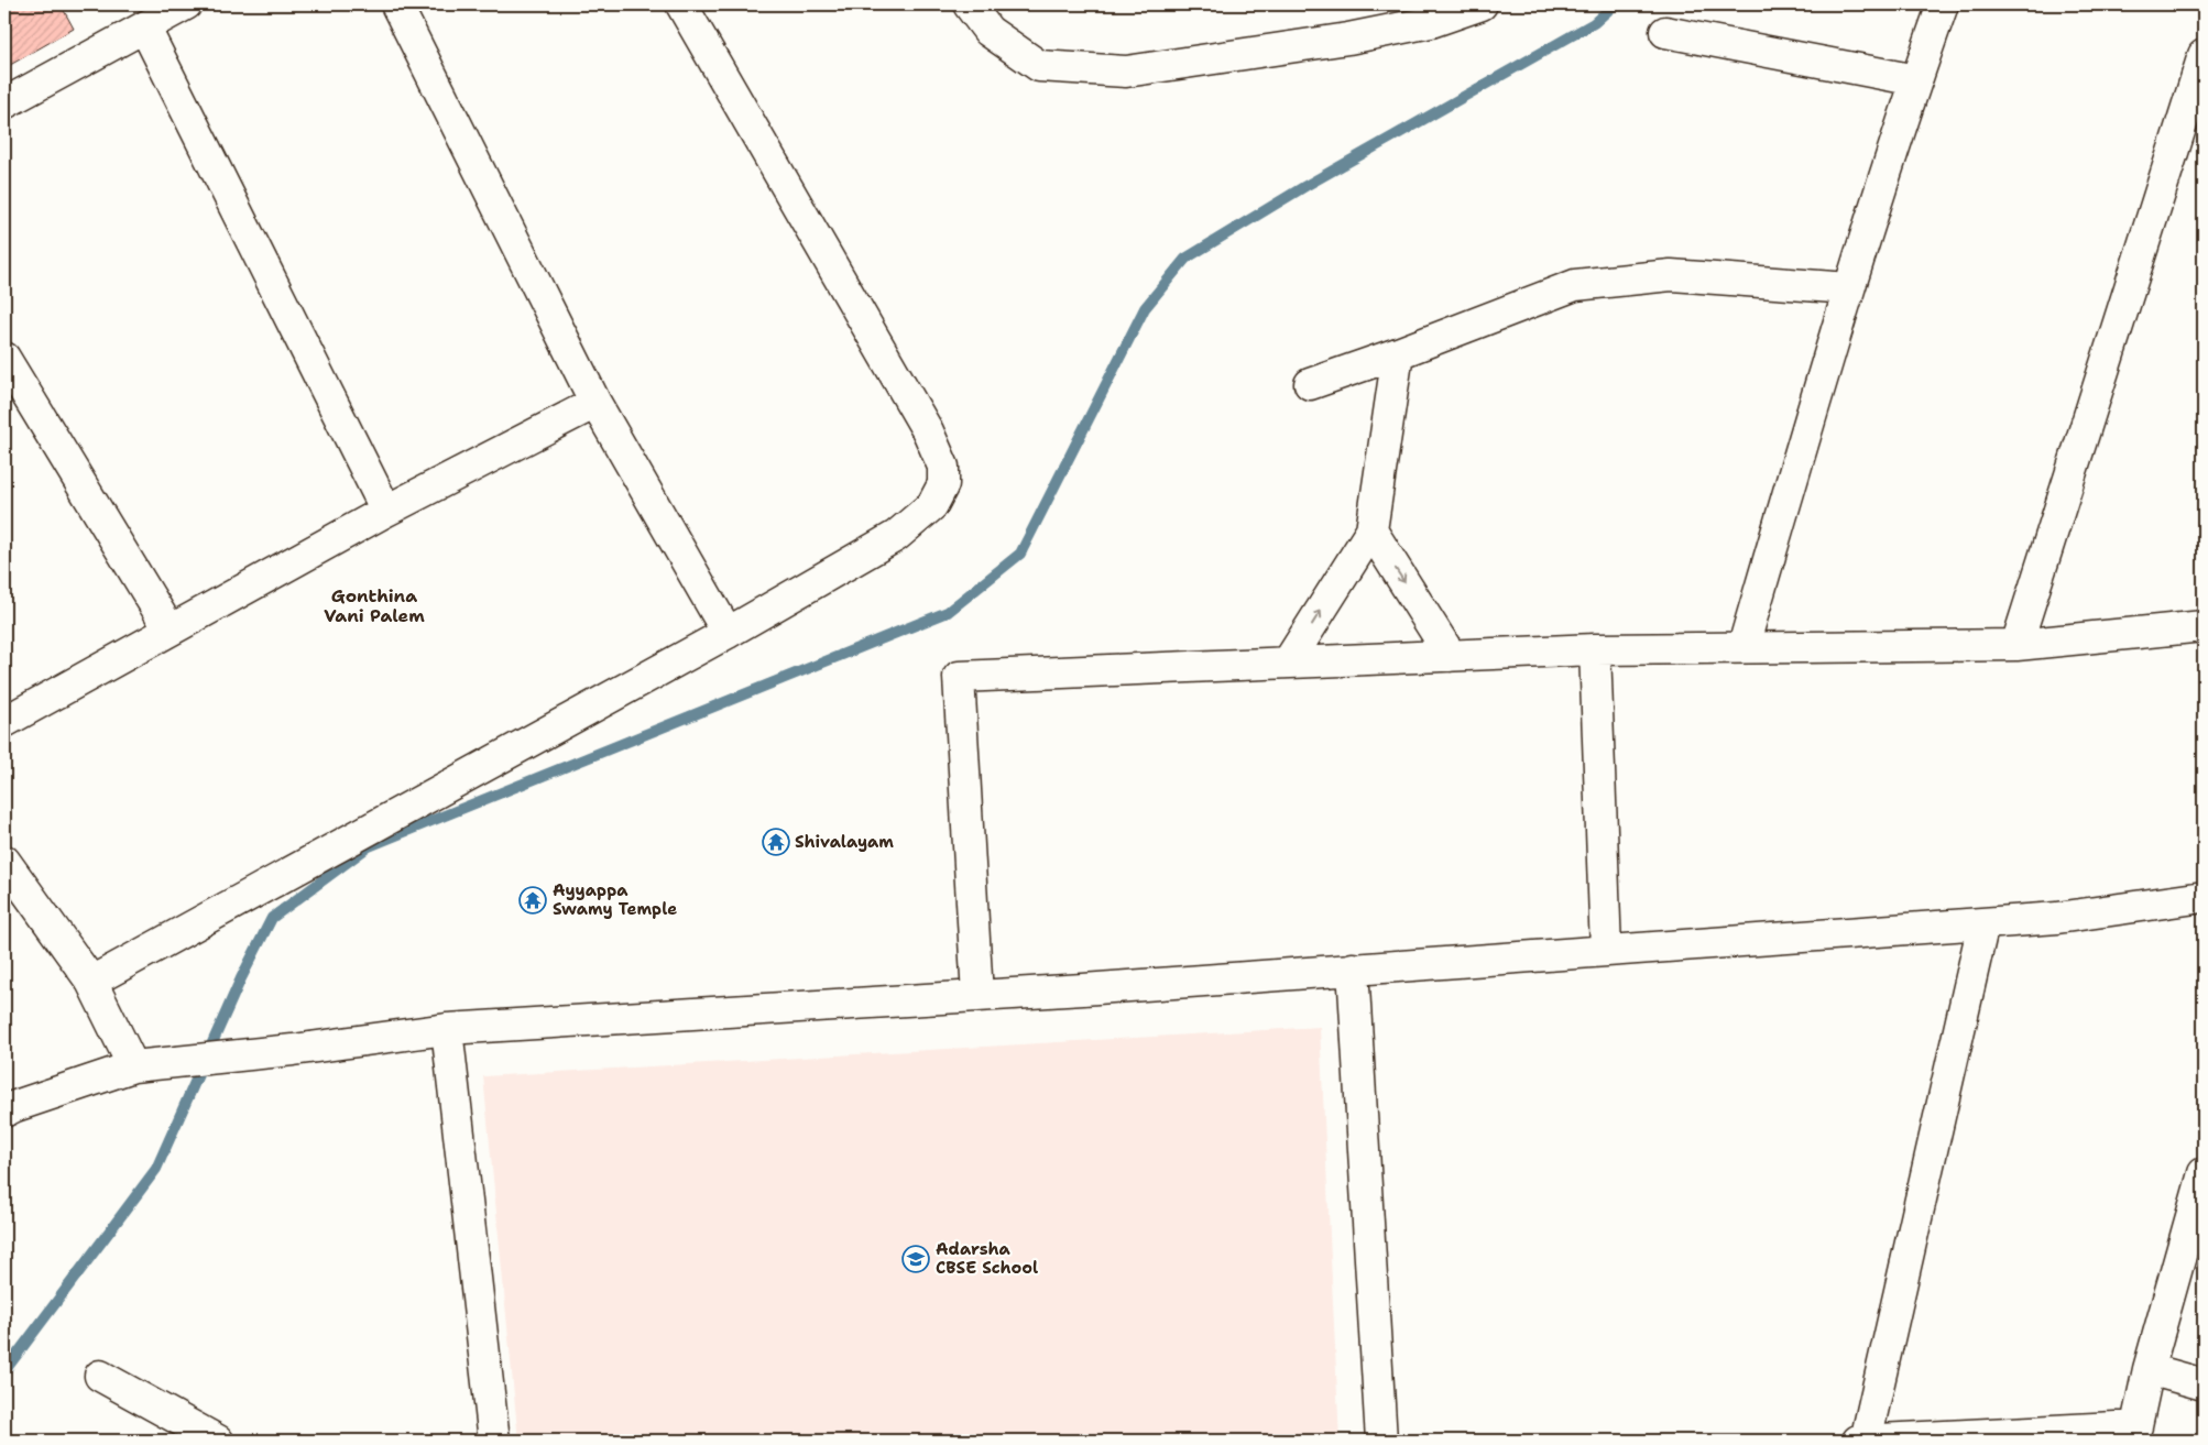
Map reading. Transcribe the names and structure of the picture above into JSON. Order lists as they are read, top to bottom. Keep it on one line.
{"districts":["Gonthina Vani Palem"],"places":{"temple":["Shivalayam","Ayyappa Swamy Temple"],"school or university":["Adarsha CBSE School"]}}
